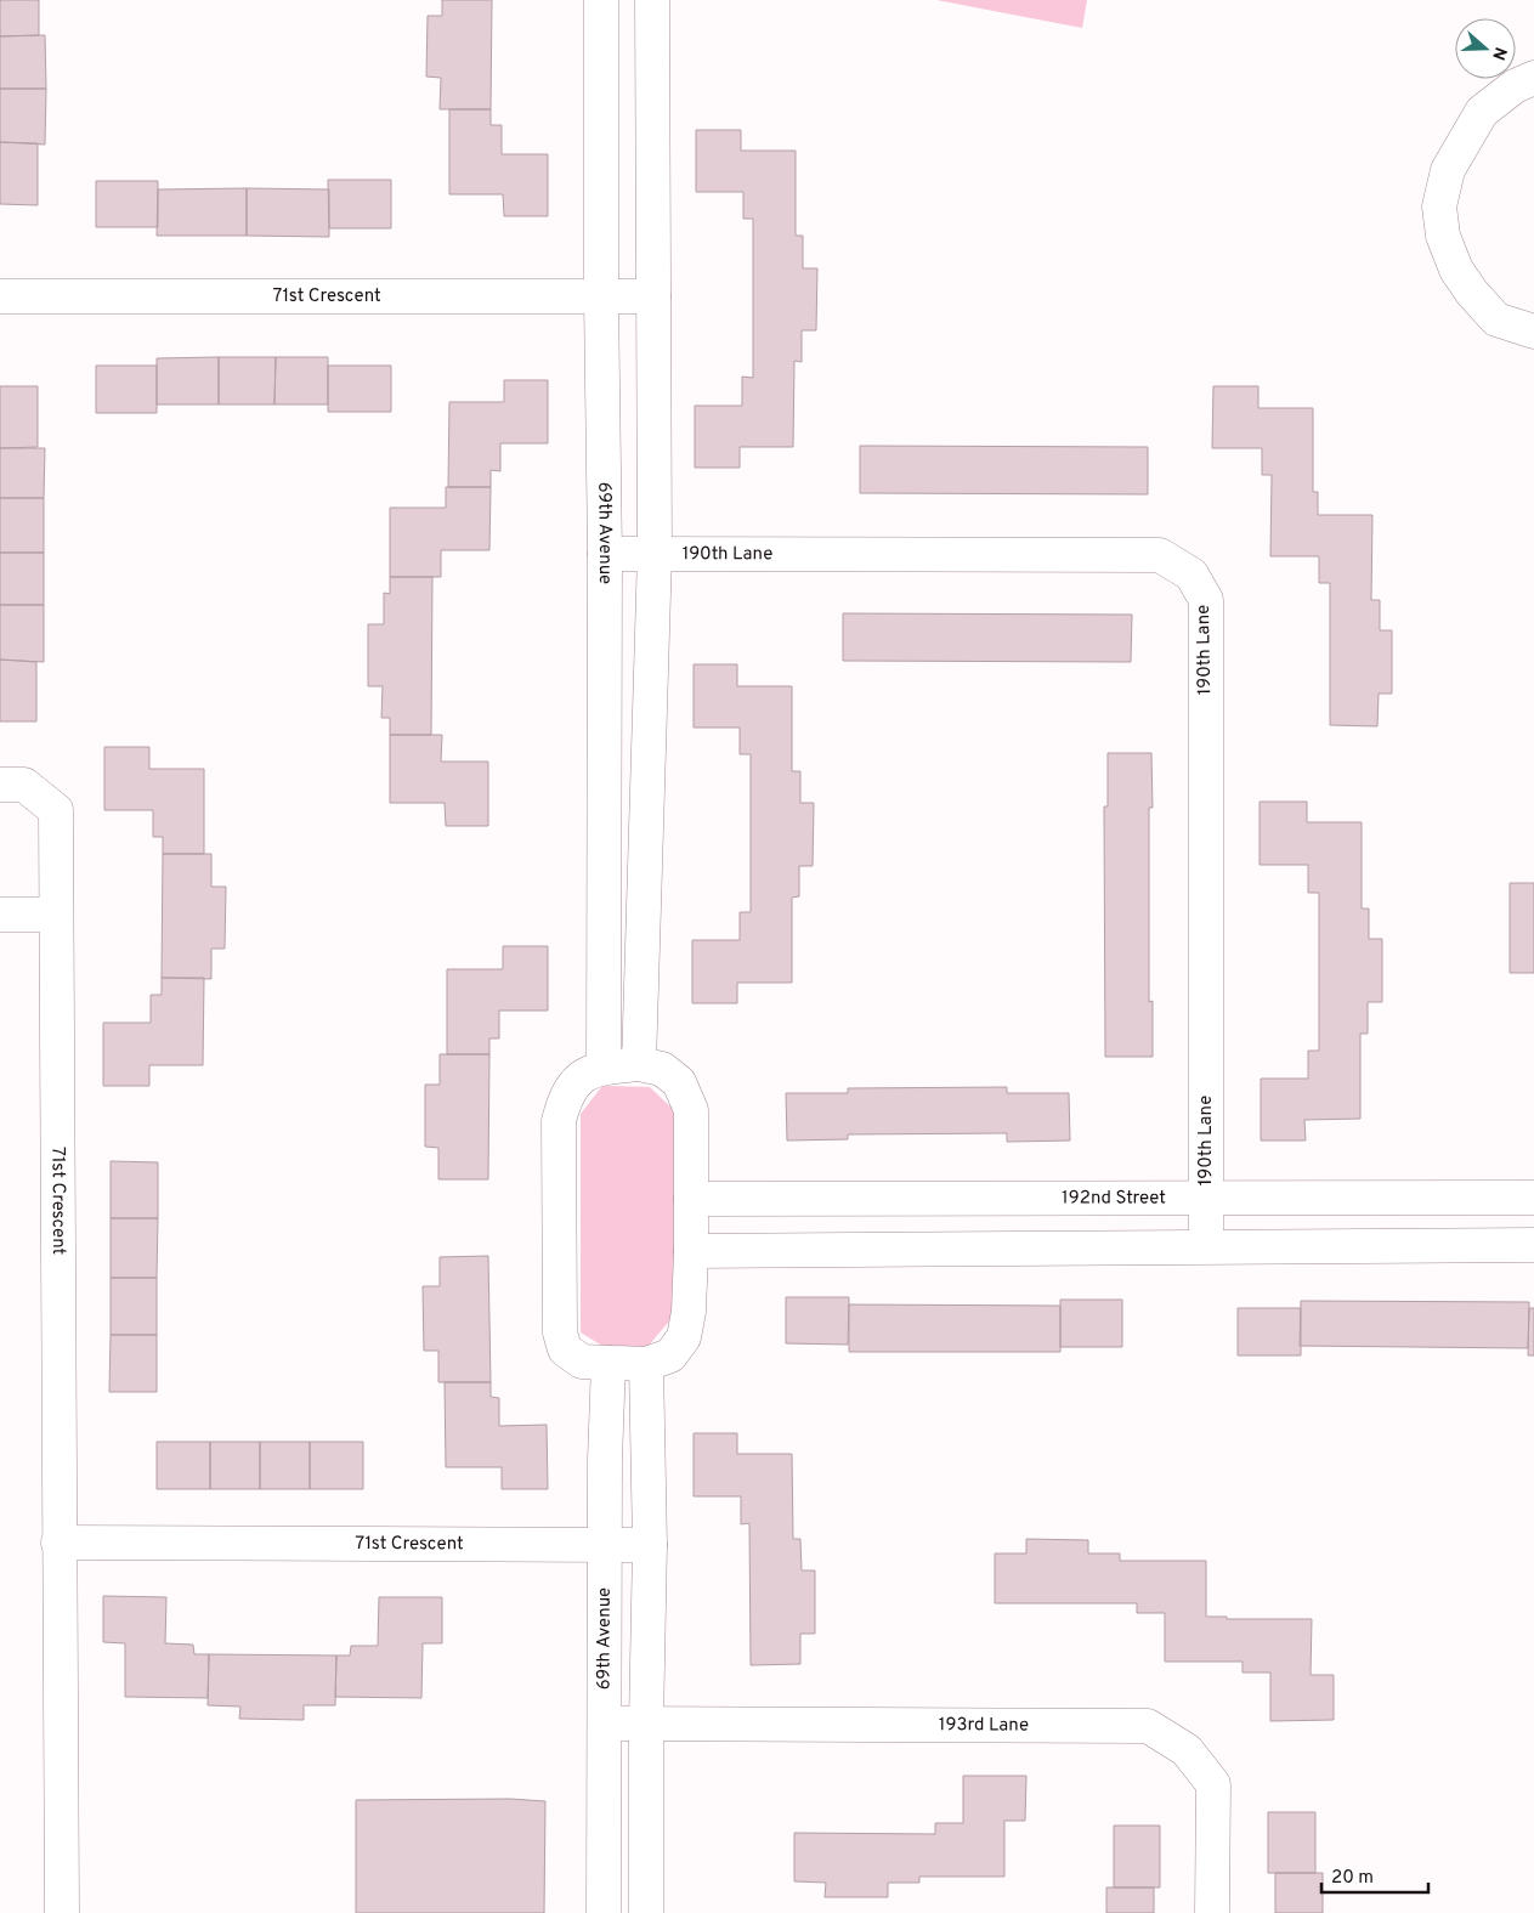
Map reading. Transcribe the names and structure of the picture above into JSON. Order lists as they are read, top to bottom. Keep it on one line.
{"streets":{"street":["71st Crescent","69th Avenue","190th Lane","192nd Street","193rd Lane"]},"crossings":[["71st Crescent","69th Avenue"],["69th Avenue","190th Lane"],["69th Avenue","193rd Lane"],["190th Lane","192nd Street"]],"scale_bar":"20 m","north":"right"}
